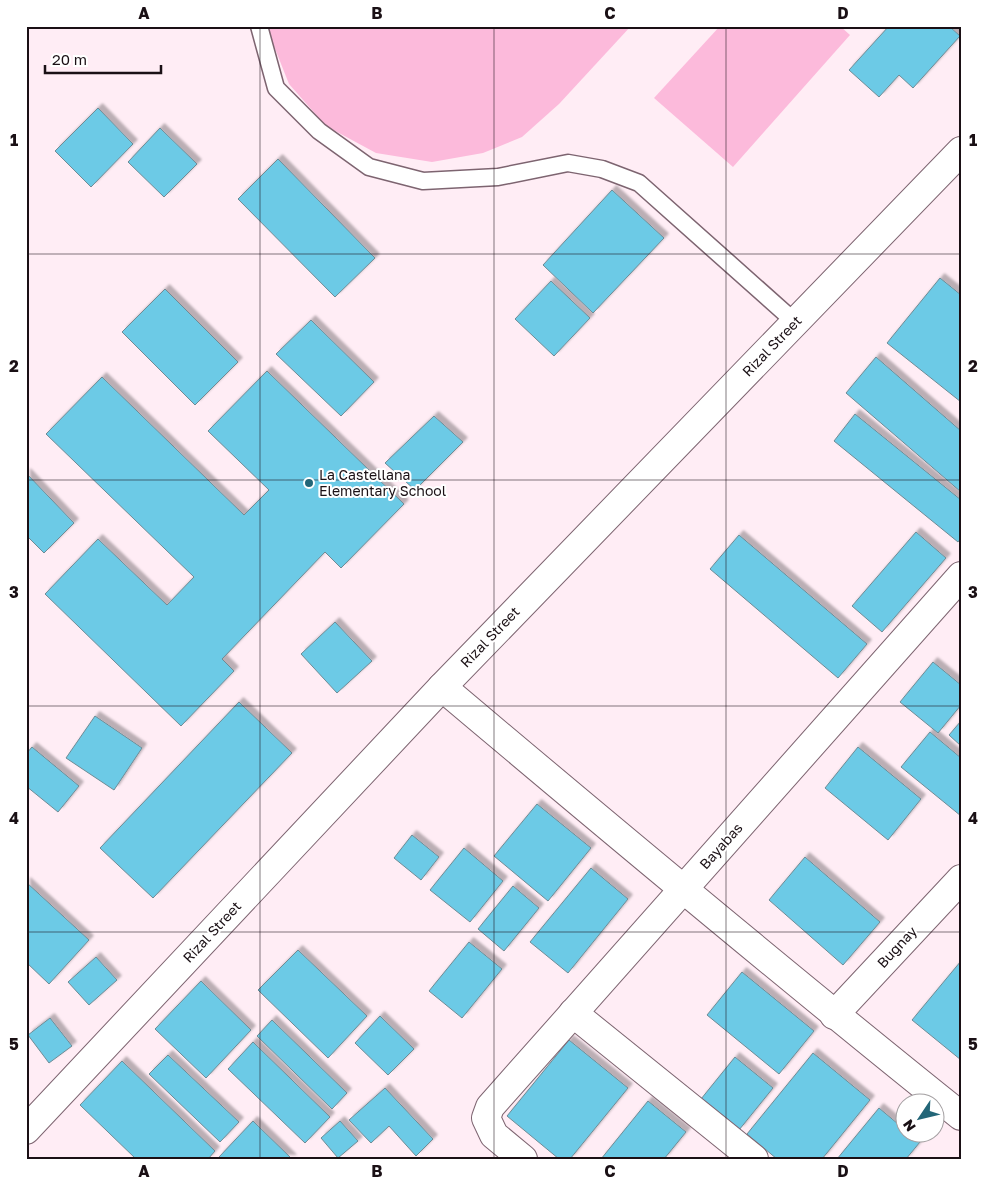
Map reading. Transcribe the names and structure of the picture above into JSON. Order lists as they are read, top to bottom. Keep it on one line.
{"streets":{"street":["Rizal Street","Bayabas","Bugnay"]},"places":["La Castellana Elementary School"],"scale_bar":"20 m","north":"bottom left","grid":{"columns":["A","B","C","D"],"rows":["1","2","3","4","5"]}}
